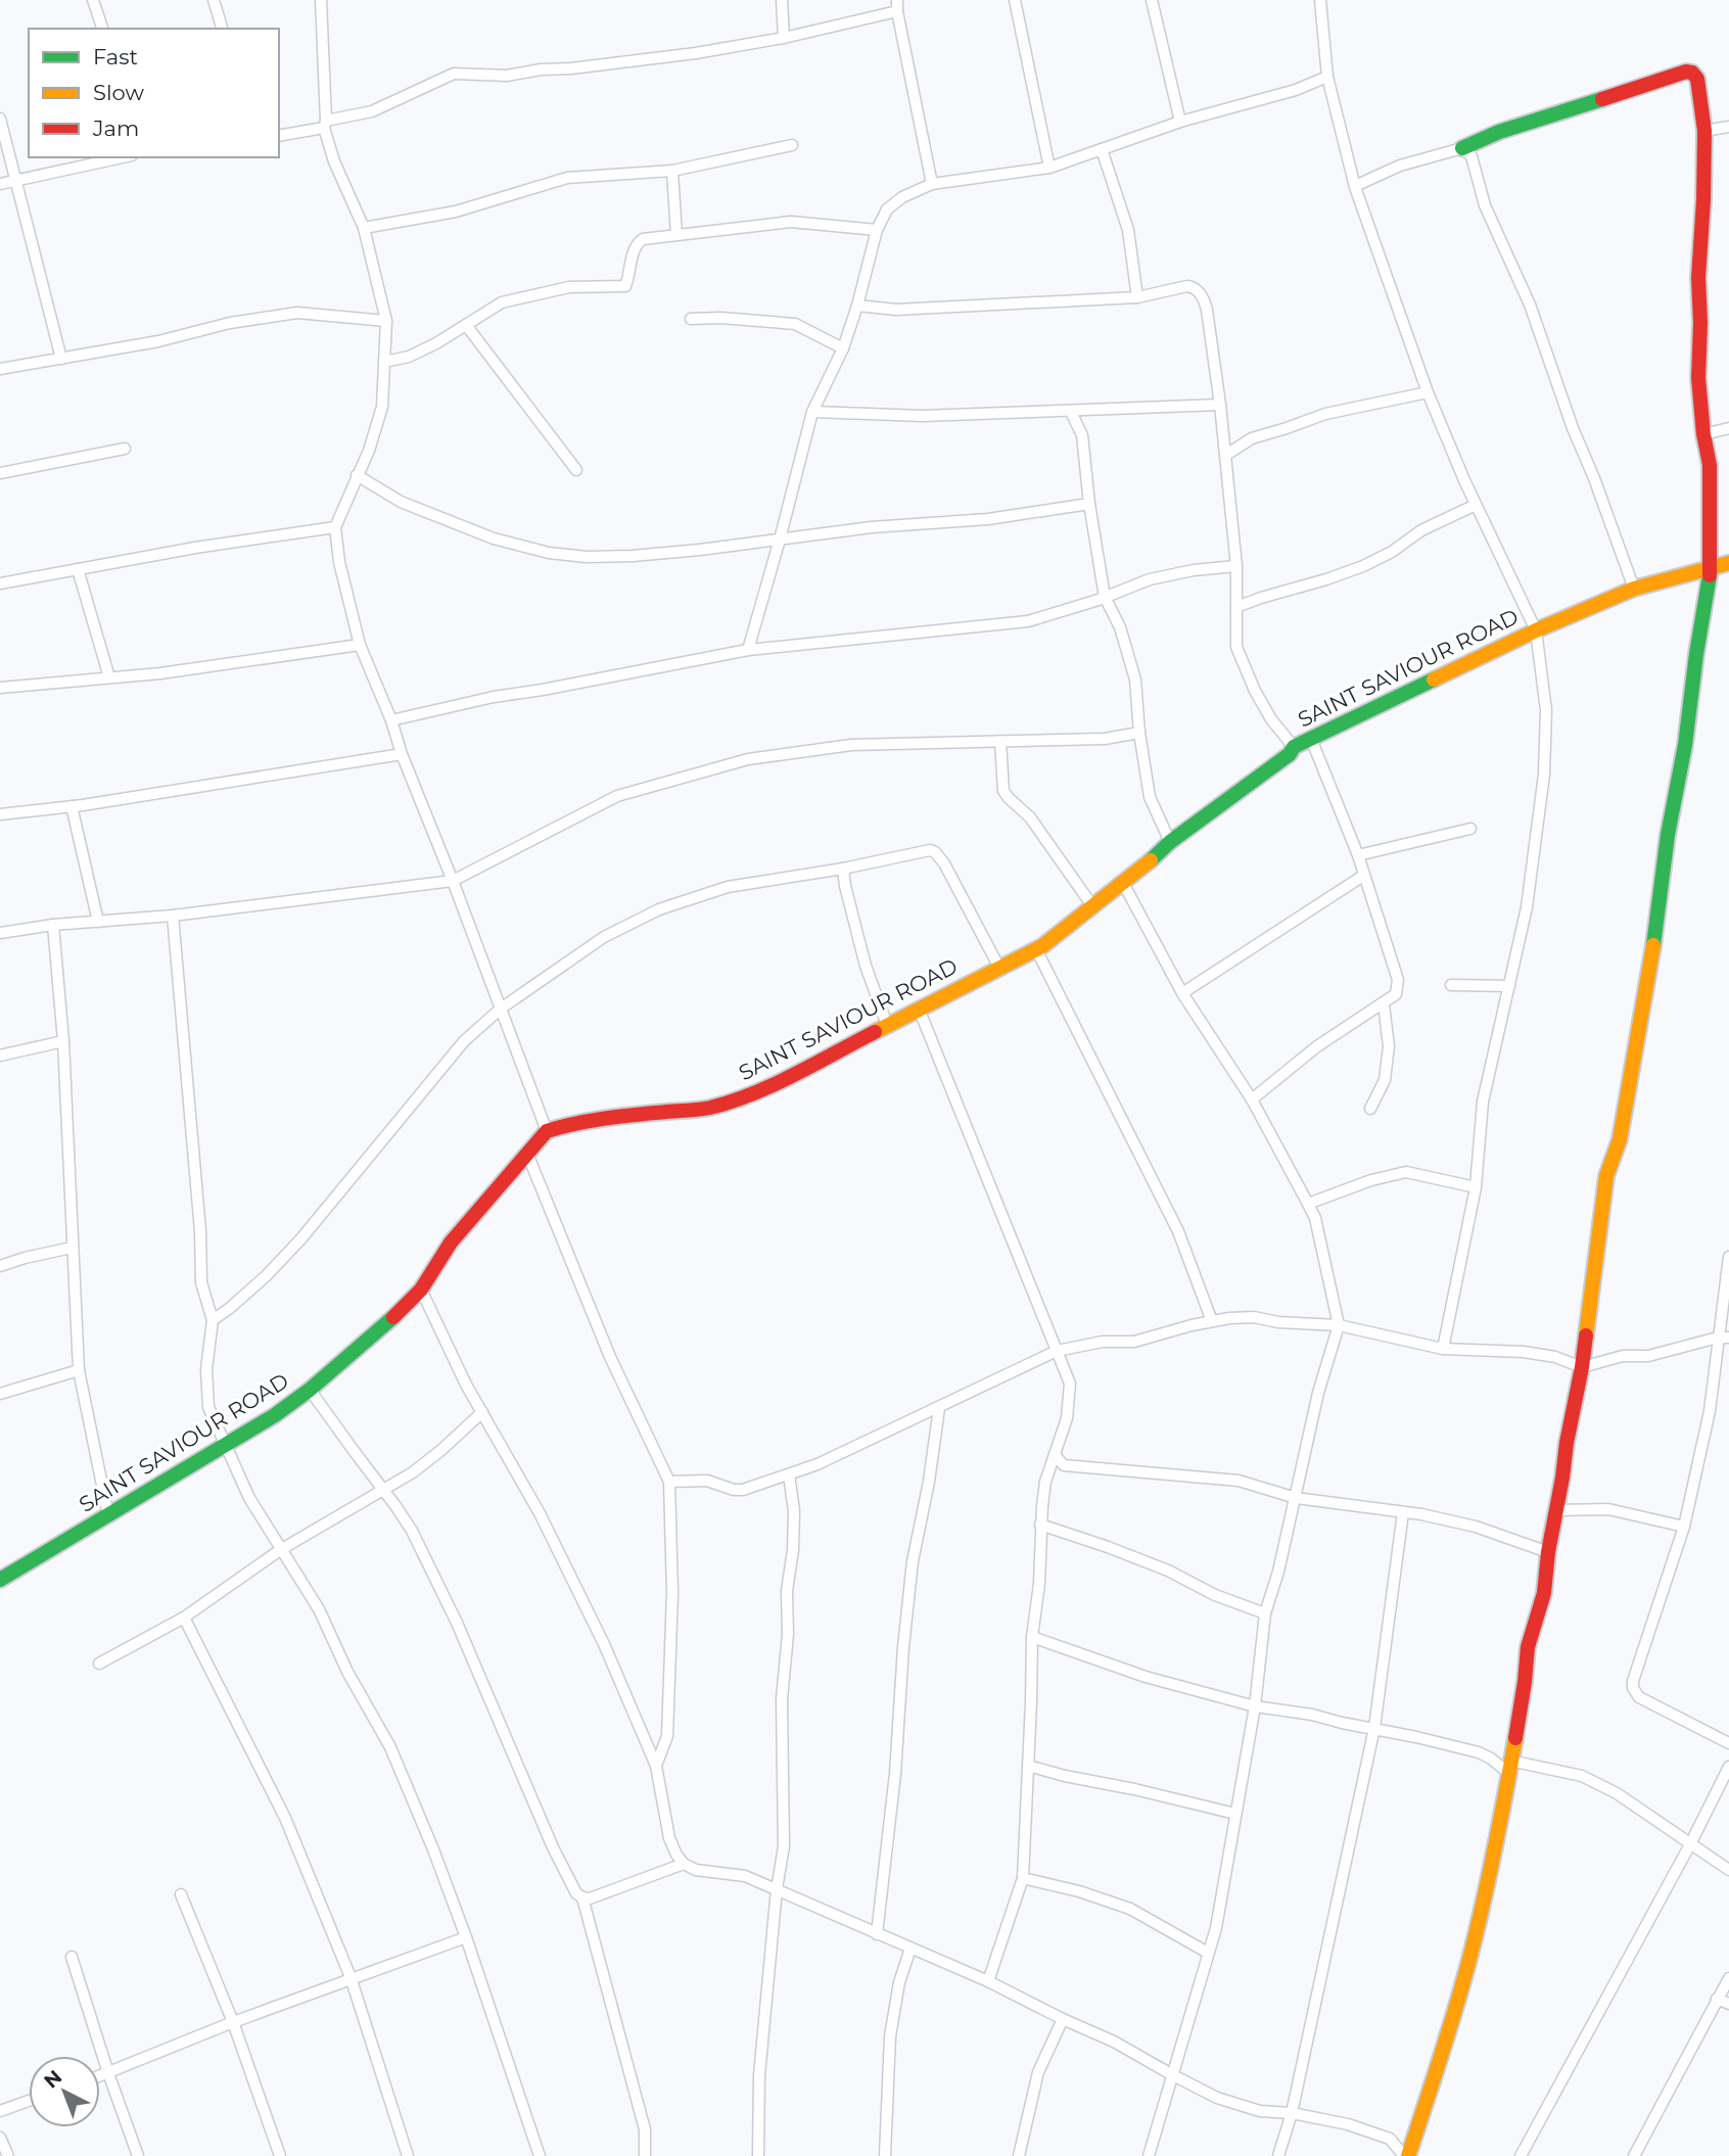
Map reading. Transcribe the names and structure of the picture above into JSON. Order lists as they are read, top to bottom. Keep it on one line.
{"streets":{"street":["SAINT SAVIOUR ROAD"]},"legend":["Fast","Slow","Jam"],"north":"top left"}
